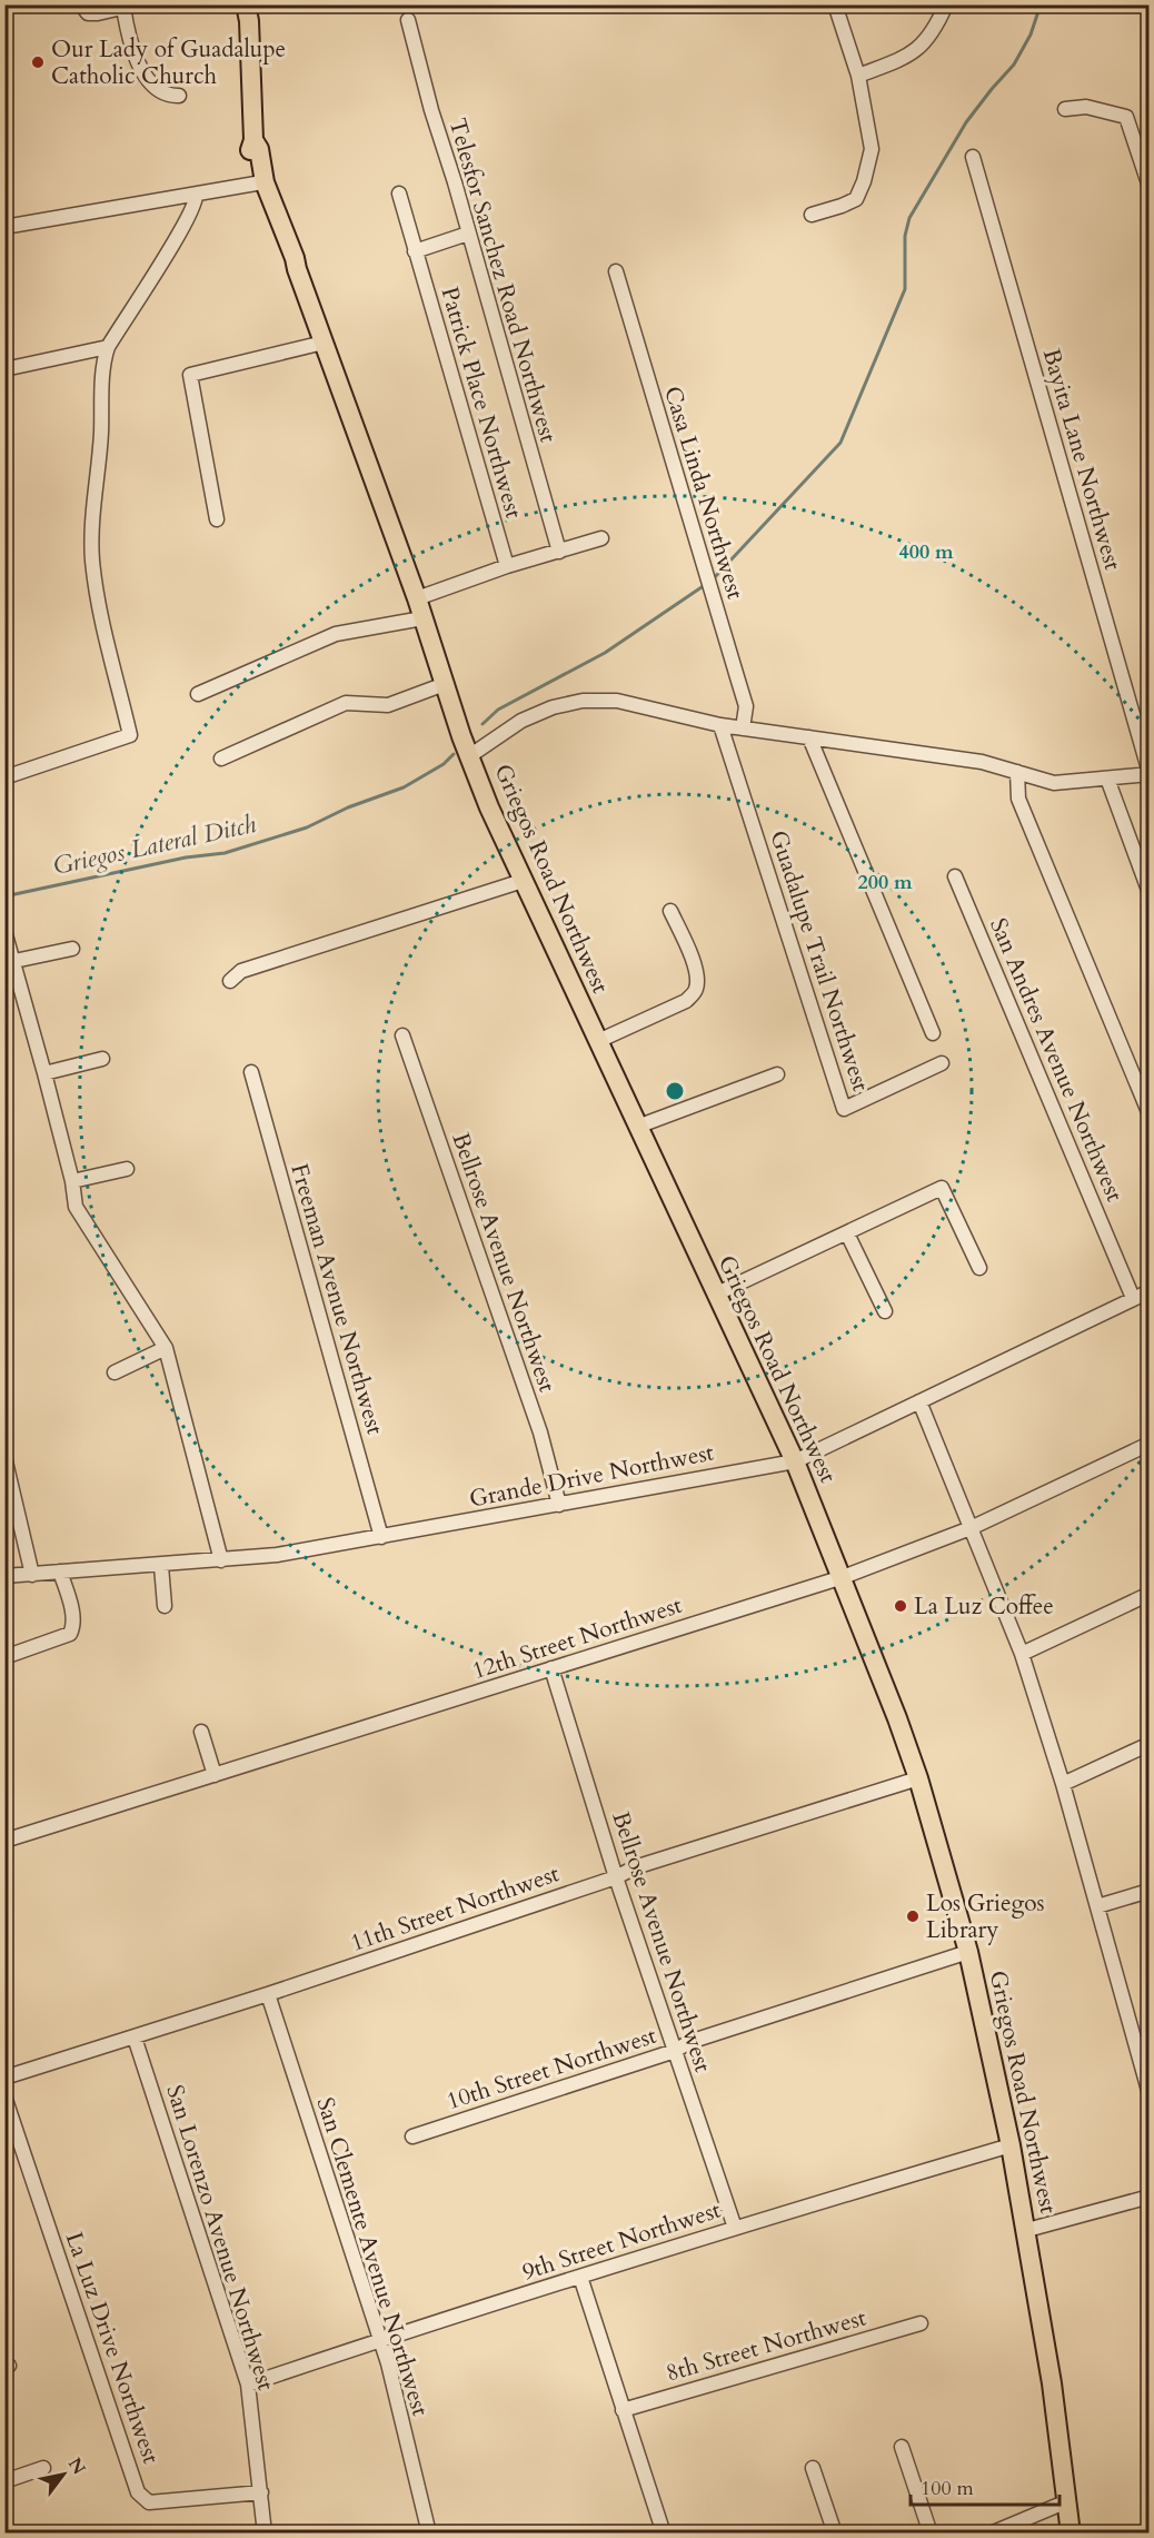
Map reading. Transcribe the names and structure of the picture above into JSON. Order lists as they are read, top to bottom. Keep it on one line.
{"streets":{"main road":["Griegos Road Northwest"],"street":["Telesfor Sanchez Road Northwest","Patrick Place Northwest","Bayita Lane Northwest","Casa Linda Northwest","Guadalupe Trail Northwest","San Andres Avenue Northwest","Bellrose Avenue Northwest","Freeman Avenue Northwest","Grande Drive Northwest","12th Street Northwest","11th Street Northwest","10th Street Northwest","San Lorenzo Avenue Northwest","9th Street Northwest","San Clemente Avenue Northwest","8th Street Northwest","La Luz Drive Northwest"]},"crossings":[["Griegos Road Northwest","Grande Drive Northwest"],["Griegos Road Northwest","12th Street Northwest"],["Griegos Road Northwest","11th Street Northwest"],["Griegos Road Northwest","10th Street Northwest"],["Griegos Road Northwest","9th Street Northwest"],["San Andres Avenue Northwest","Grande Drive Northwest"],["Bellrose Avenue Northwest","Grande Drive Northwest"],["Bellrose Avenue Northwest","12th Street Northwest"],["Bellrose Avenue Northwest","11th Street Northwest"],["Bellrose Avenue Northwest","10th Street Northwest"],["Bellrose Avenue Northwest","9th Street Northwest"],["Freeman Avenue Northwest","Grande Drive Northwest"],["11th Street Northwest","San Lorenzo Avenue Northwest"],["11th Street Northwest","San Clemente Avenue Northwest"],["San Lorenzo Avenue Northwest","9th Street Northwest"],["San Lorenzo Avenue Northwest","La Luz Drive Northwest"],["9th Street Northwest","San Clemente Avenue Northwest"]],"water":["Griegos Lateral Ditch"],"places":["Our Lady of Guadalupe Catholic Church","La Luz Coffee","Los Griegos Library"],"scale_bar":"100 m","north":"top right","rings":["400 m","200 m"]}
